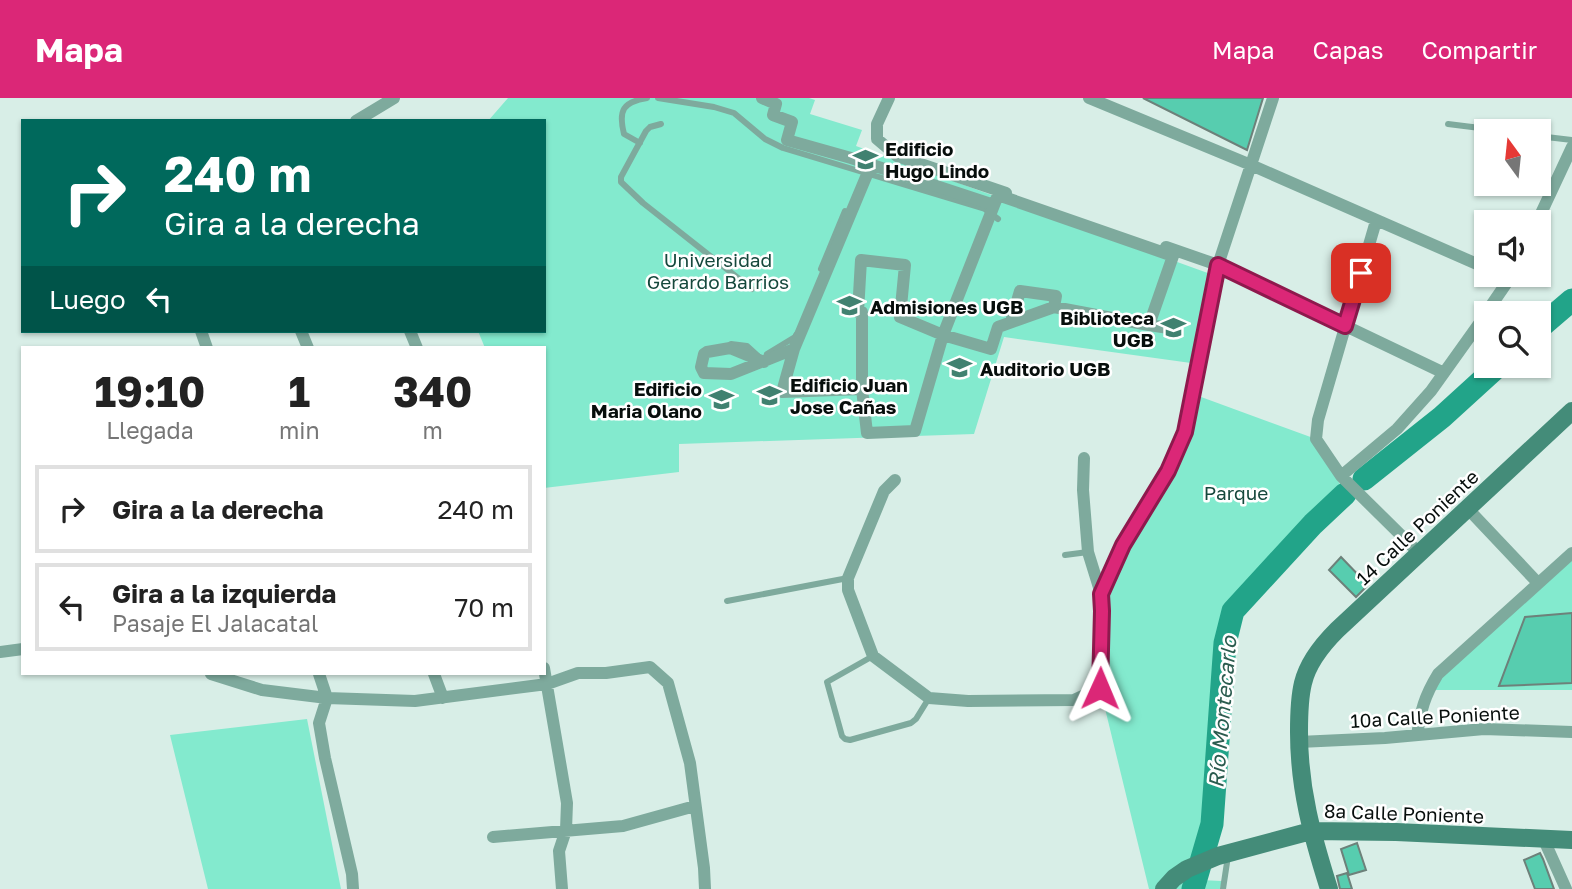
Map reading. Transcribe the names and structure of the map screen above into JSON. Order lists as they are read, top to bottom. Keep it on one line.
{"streets":{"street":["14 Calle Poniente","10a Calle Poniente","8a Calle Poniente"]},"crossings":[["14 Calle Poniente","10a Calle Poniente"]],"water":["Río Montecarlo"],"parks":["Universidad Gerardo Barrios","Parque"],"places":{"school or university":["Edificio Hugo Lindo","Admisiones UGB","Biblioteca UGB","Auditorio UGB","Edificio Juan Jose Cañas","Edificio Maria Olano"]},"north":"top","page":{"header":"Mapa","nav":["Mapa","Capas","Compartir"],"turn":["240 m","Gira a la derecha"],"then":"Luego","eta":["19:10","Llegada","1","min","340","m"],"list":[{"name":"Gira a la derecha","value":"240 m"},{"name":"Gira a la izquierda","note":"Pasaje El Jalacatal","value":"70 m"}]}}
